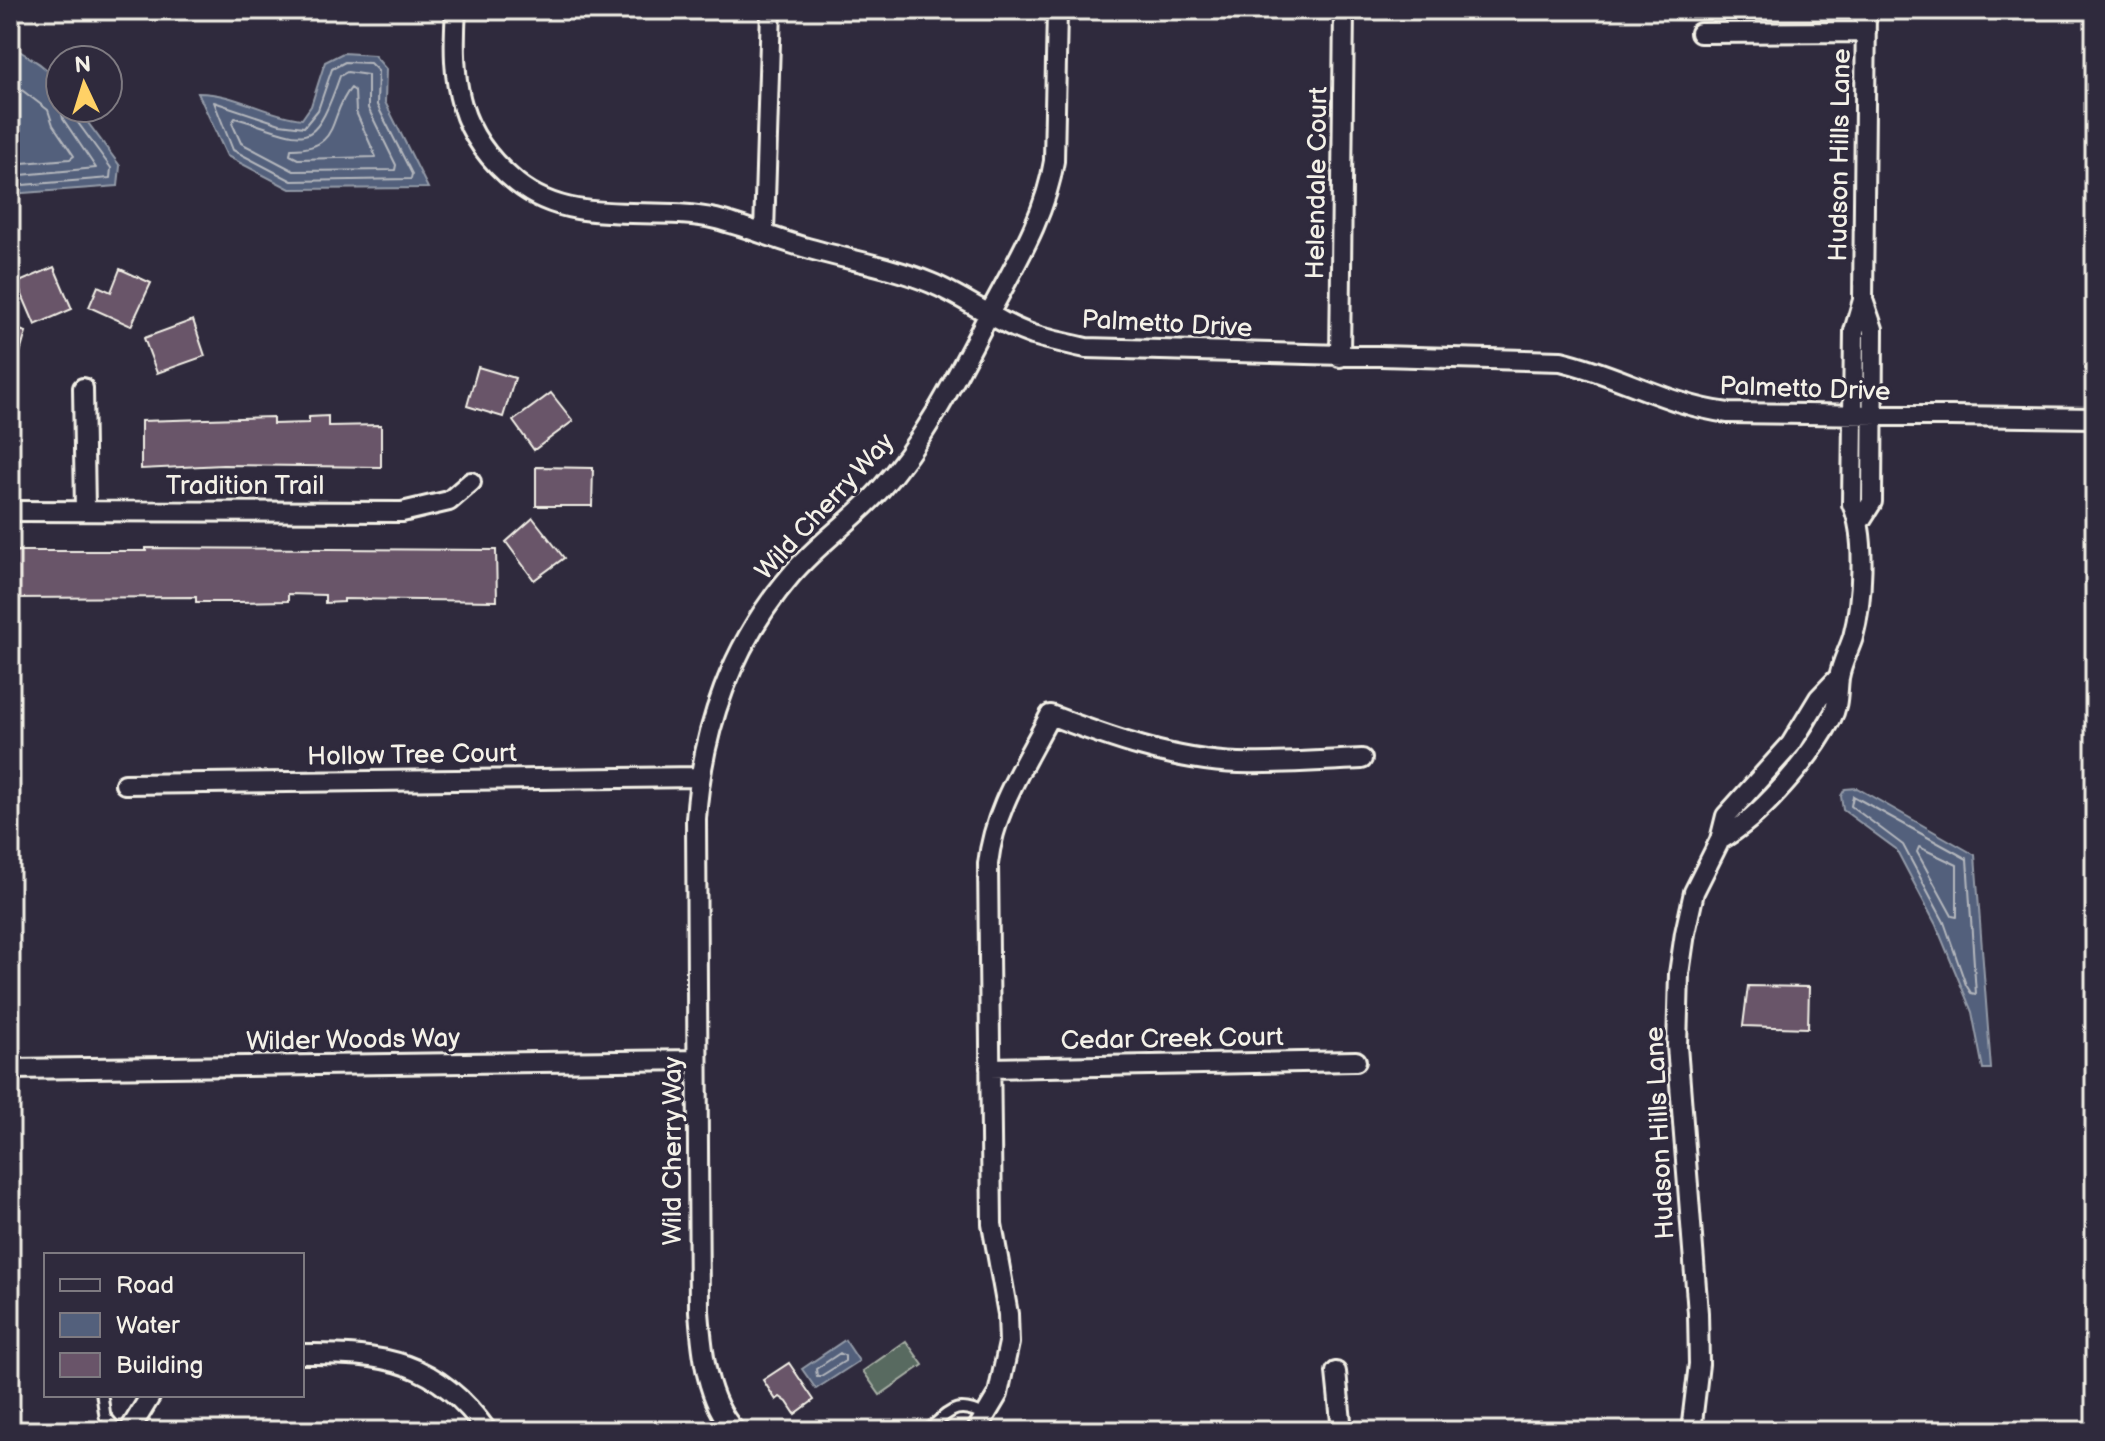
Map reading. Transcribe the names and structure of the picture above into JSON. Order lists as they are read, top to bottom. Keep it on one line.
{"streets":{"street":["Hudson Hills Lane","Helendale Court","Palmetto Drive","Tradition Trail","Wild Cherry Way","Hollow Tree Court","Cedar Creek Court","Wilder Woods Way"]},"crossings":[["Hudson Hills Lane","Palmetto Drive"],["Helendale Court","Palmetto Drive"],["Palmetto Drive","Wild Cherry Way"],["Wild Cherry Way","Hollow Tree Court"],["Wild Cherry Way","Wilder Woods Way"]],"legend":["Road","Water","Building"],"north":"top"}
